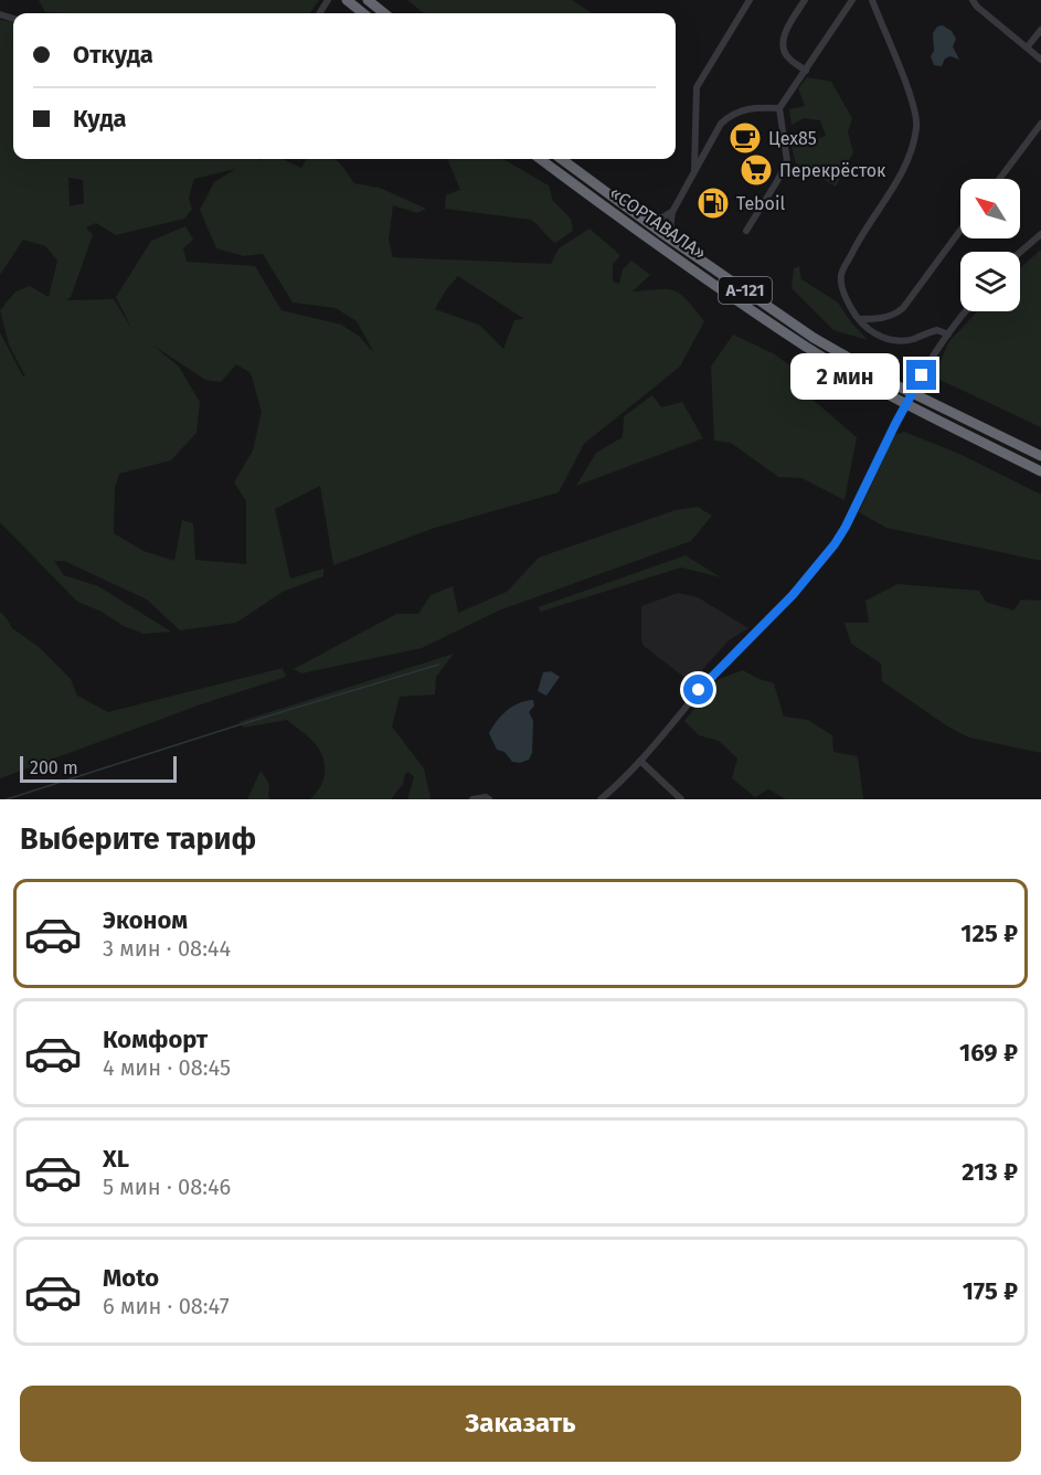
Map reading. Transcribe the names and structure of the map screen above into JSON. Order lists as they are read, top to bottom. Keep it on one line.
{"streets":{"highway":["«СОРТАВАЛА»","А-121"]},"places":{"cafe":["Цех85"],"supermarket":["Перекрёсток"],"fuel station":["Teboil"]},"scale_bar":"200 m","north":"top left","page":{"banner":["Откуда","Куда"],"bubble":"2 мин","scale":"200 m","heading":"Выберите тариф","list":[{"name":"Эконом","note":"3 мин · 08:44","value":"125 ₽"},{"name":"Комфорт","note":"4 мин · 08:45","value":"169 ₽"},{"name":"XL","note":"5 мин · 08:46","value":"213 ₽"},{"name":"Moto","note":"6 мин · 08:47","value":"175 ₽"}],"buttons":"Заказать"}}
